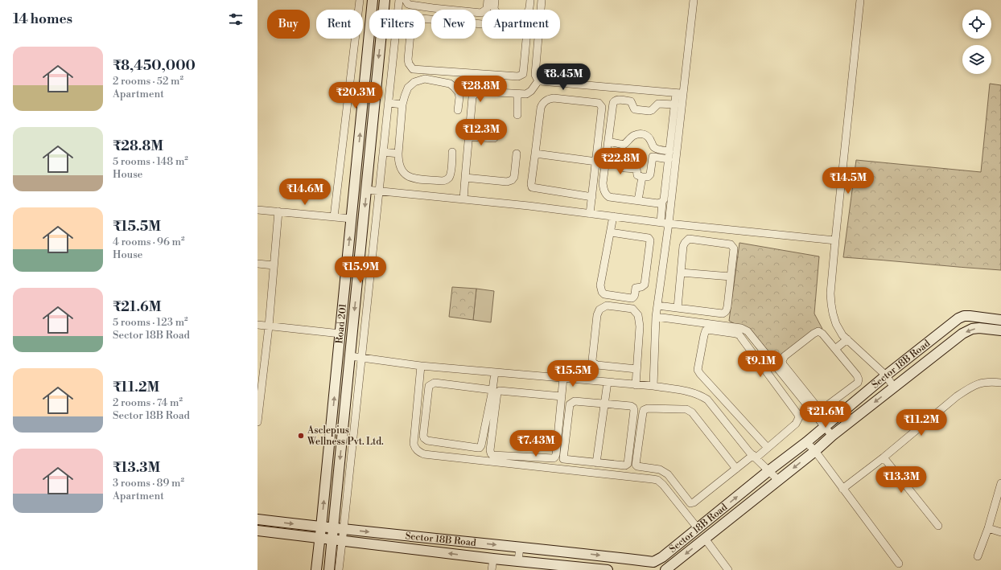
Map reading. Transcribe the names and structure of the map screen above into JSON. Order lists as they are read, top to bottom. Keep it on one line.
{"streets":{"street":["Road 201","Sector 18B Road"]},"crossings":[["Road 201","Sector 18B Road"]],"places":["Asclepius Wellness Pvt. Ltd."],"page":{"heading":"14 homes","chip":["Buy","Rent","Filters","New","Apartment"],"list":[{"name":"₹8,450,000","note":"2 rooms · 52 m² · Apartment"},{"name":"₹28.8M","note":"5 rooms · 148 m² · House"},{"name":"₹15.5M","note":"4 rooms · 96 m² · House"},{"name":"₹21.6M","note":"5 rooms · 123 m² · Sector 18B Road"},{"name":"₹11.2M","note":"2 rooms · 74 m² · Sector 18B Road"},{"name":"₹13.3M","note":"3 rooms · 89 m² · Apartment"}],"price":["₹8.45M","₹28.8M","₹20.3M","₹12.3M","₹22.8M","₹14.5M","₹14.6M","₹15.9M","₹9.1M","₹15.5M","₹21.6M","₹11.2M","₹7.43M","₹13.3M"]}}
